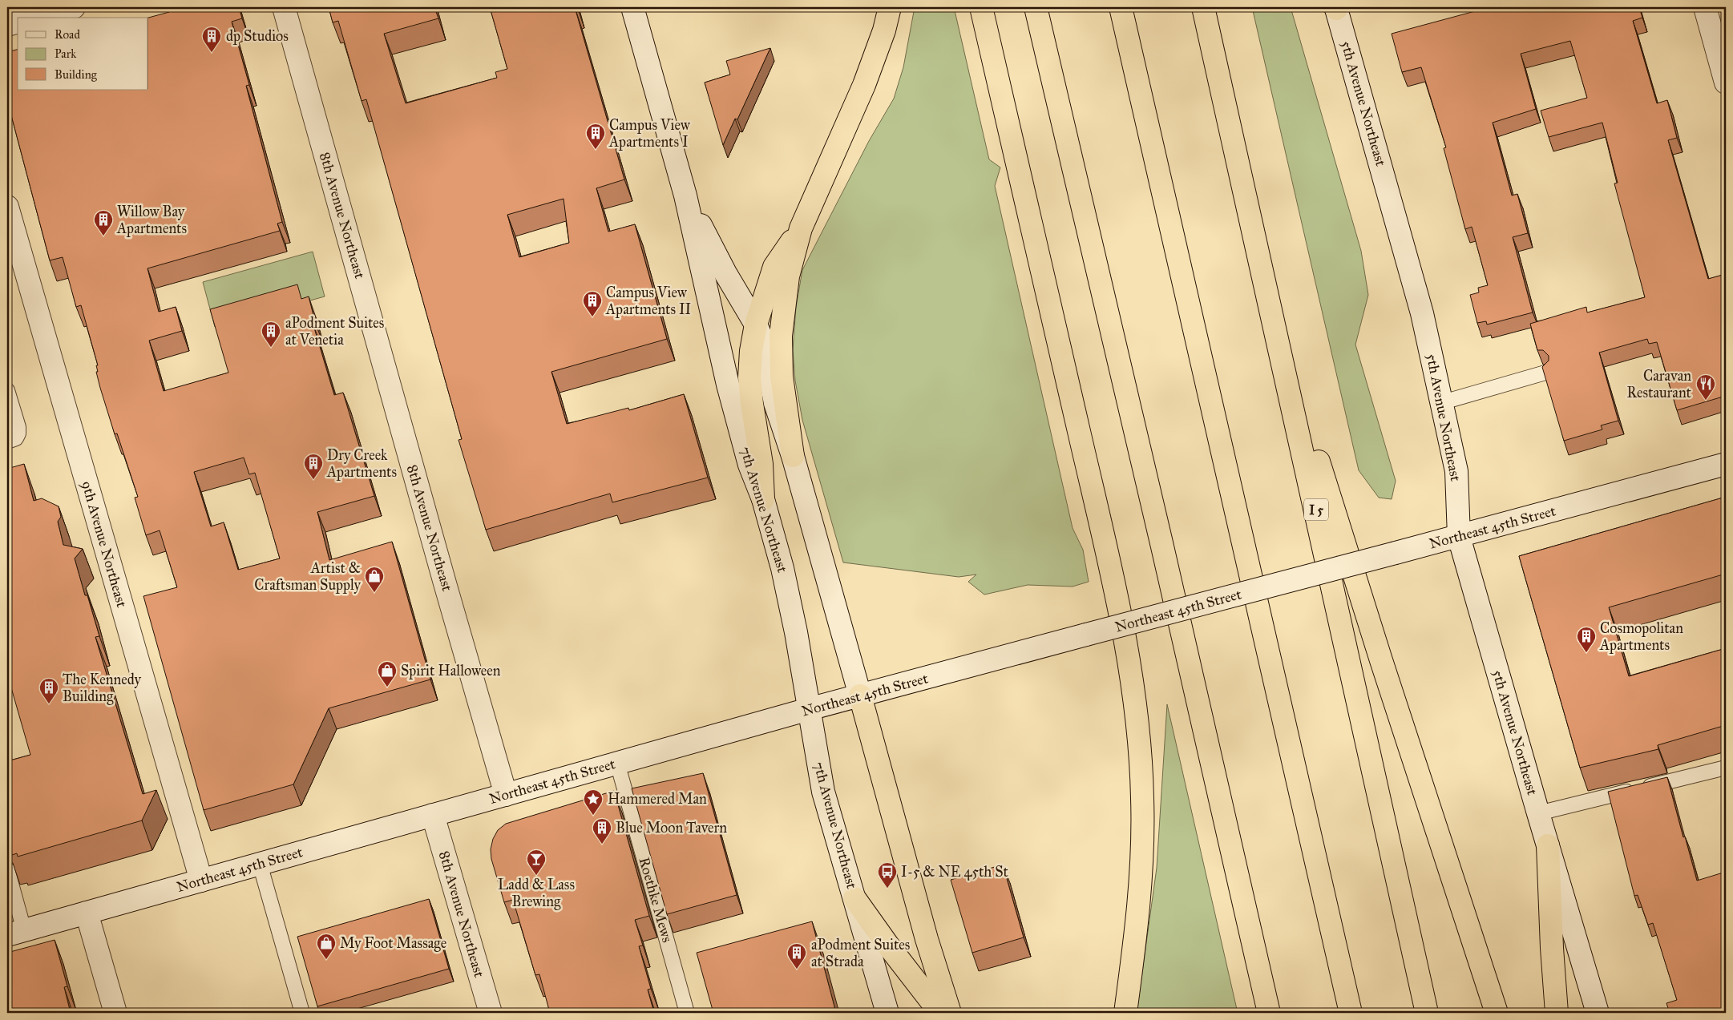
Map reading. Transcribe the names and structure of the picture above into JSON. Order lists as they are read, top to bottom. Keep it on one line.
{"streets":{"highway":["I 5"],"main road":["5th Avenue Northeast","8th Avenue Northeast","7th Avenue Northeast","Northeast 45th Street","9th Avenue Northeast"],"lane":["Roethke Mews"]},"crossings":[["5th Avenue Northeast","Northeast 45th Street"],["8th Avenue Northeast","Northeast 45th Street"],["7th Avenue Northeast","Northeast 45th Street"],["Northeast 45th Street","9th Avenue Northeast"],["Northeast 45th Street","Roethke Mews"]],"places":{"building":["dp Studios","Campus View Apartments I","Willow Bay Apartments","Campus View Apartments II","aPodment Suites at Venetia","Dry Creek Apartments","Cosmopolitan Apartments","The Kennedy Building","Blue Moon Tavern","aPodment Suites at Strada"],"restaurant":["Caravan Restaurant"],"shop":["Artist & Craftsman Supply","Spirit Halloween","My Foot Massage"],"place":["Hammered Man"],"bar":["Ladd & Lass Brewing"],"bus stop":["I-5 & NE 45th St"]},"legend":["Road","Park","Building"]}
